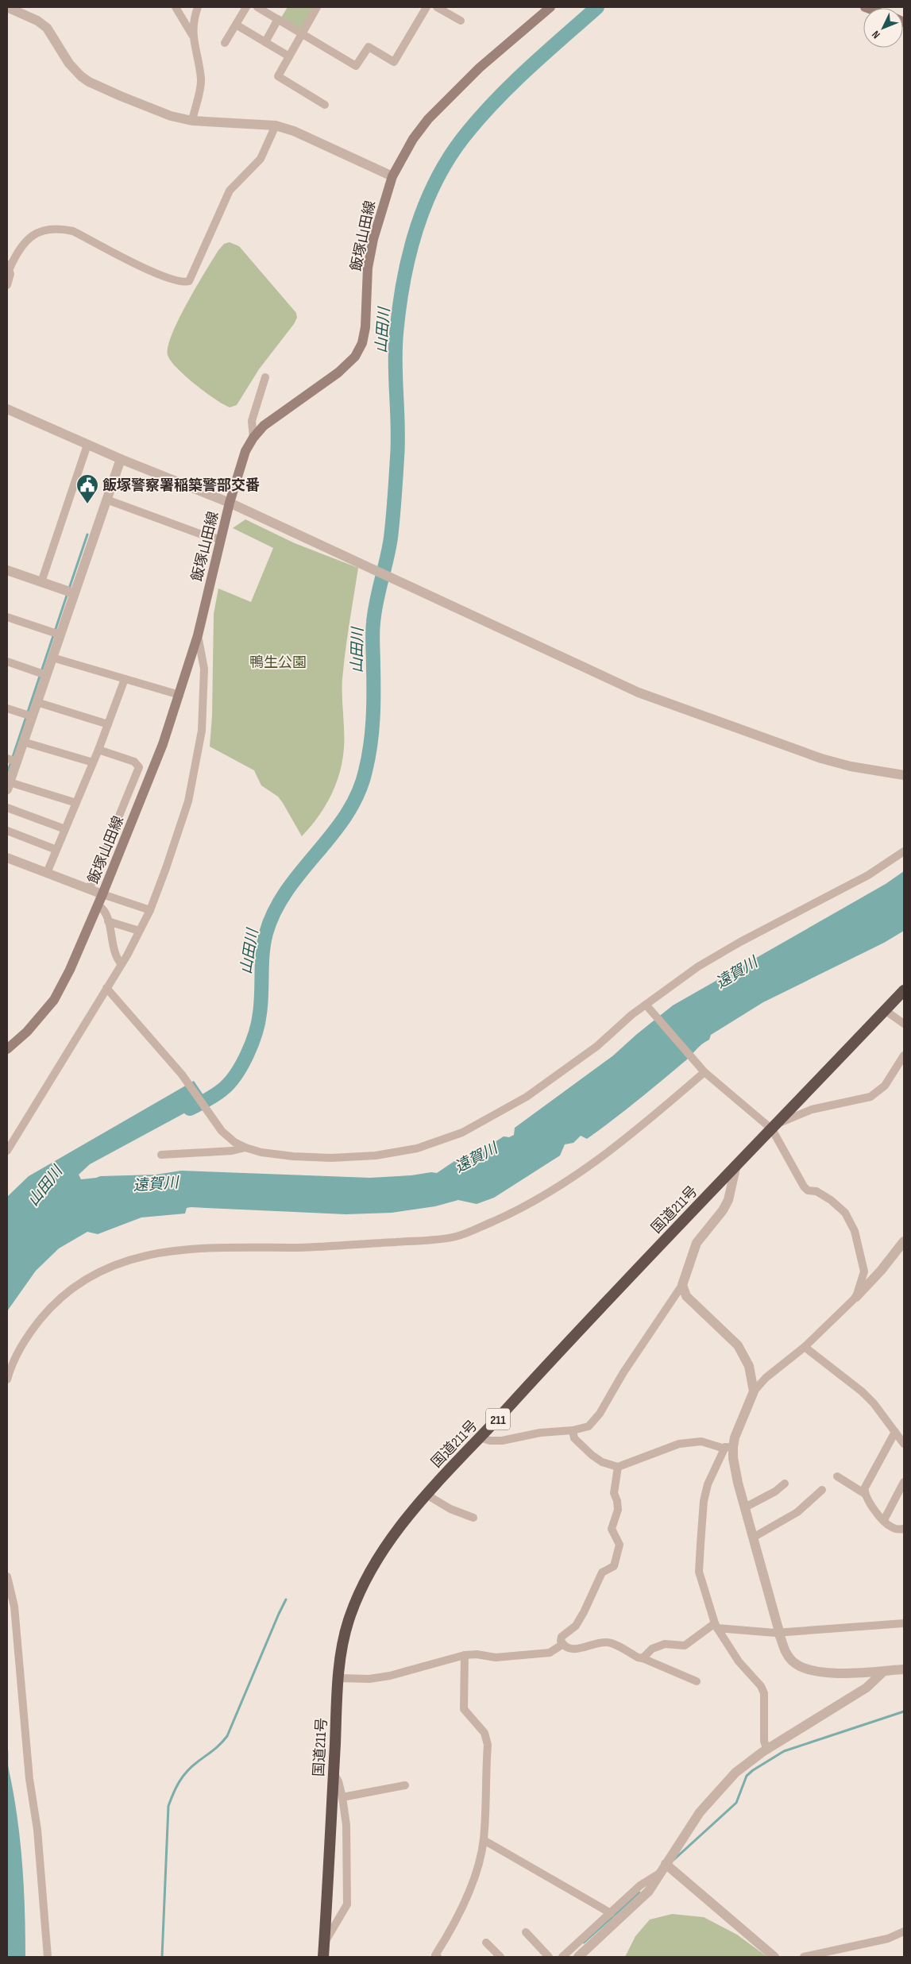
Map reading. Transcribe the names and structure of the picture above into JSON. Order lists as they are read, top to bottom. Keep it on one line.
{"streets":{"highway":["国道211号","211"],"main road":["飯塚山田線"]},"water":["山田川","遠賀川"],"parks":["鴨生公園"],"places":{"public building":["飯塚警察署稲築警部交番"]},"north":"bottom left"}
